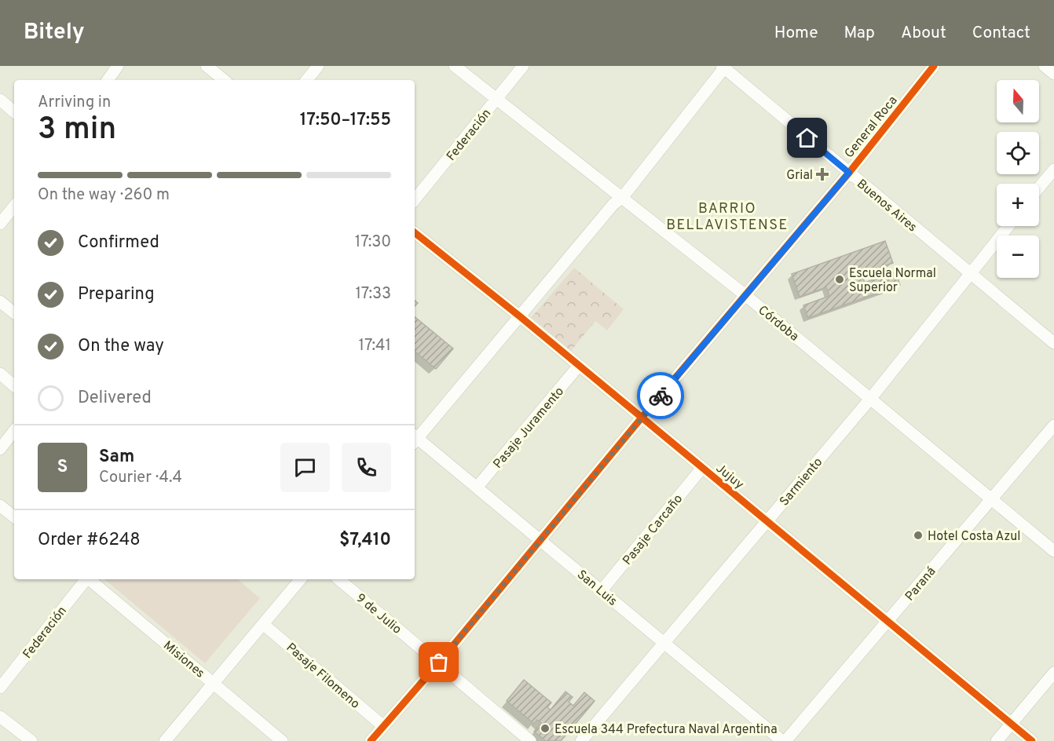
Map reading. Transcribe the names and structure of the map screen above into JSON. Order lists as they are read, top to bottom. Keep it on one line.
{"streets":{"street":["General Roca","Federación","Buenos Aires","Córdoba","Pasaje Juramento","Jujuy","Sarmiento","Pasaje Carcaño","Paraná","San Luis","9 de Julio","Misiones","Pasaje Filomeno"]},"crossings":[["General Roca","Buenos Aires"],["General Roca","Córdoba"],["General Roca","Jujuy"],["General Roca","San Luis"],["General Roca","9 de Julio"],["General Roca","Pasaje Filomeno"],["Federación","Córdoba"],["Buenos Aires","Sarmiento"],["Córdoba","Sarmiento"],["Córdoba","Paraná"],["Pasaje Juramento","Jujuy"],["Pasaje Juramento","San Luis"],["Jujuy","Sarmiento"],["Jujuy","Pasaje Carcaño"],["Jujuy","Paraná"],["Sarmiento","San Luis"],["Pasaje Carcaño","San Luis"],["Paraná","San Luis"]],"districts":["BARRIO BELLAVISTENSE"],"places":{"health":["Grial"],"other":["Escuela Normal Superior","Hotel Costa Azul","Escuela 344 Prefectura Naval Argentina"]},"north":"top","page":{"header":"Bitely","nav":["Home","Map","About","Contact"],"map_buttons":["+","−"],"heading":["3 min","Arriving in","17:50–17:55"],"panel":["Sam","Courier · 4.4","Order #6248","$7,410"],"bar":"On the way · 260 m","list":[["Confirmed","17:30"],["Preparing","17:33"],["On the way","17:41"],"Delivered"],"round":"S"}}
